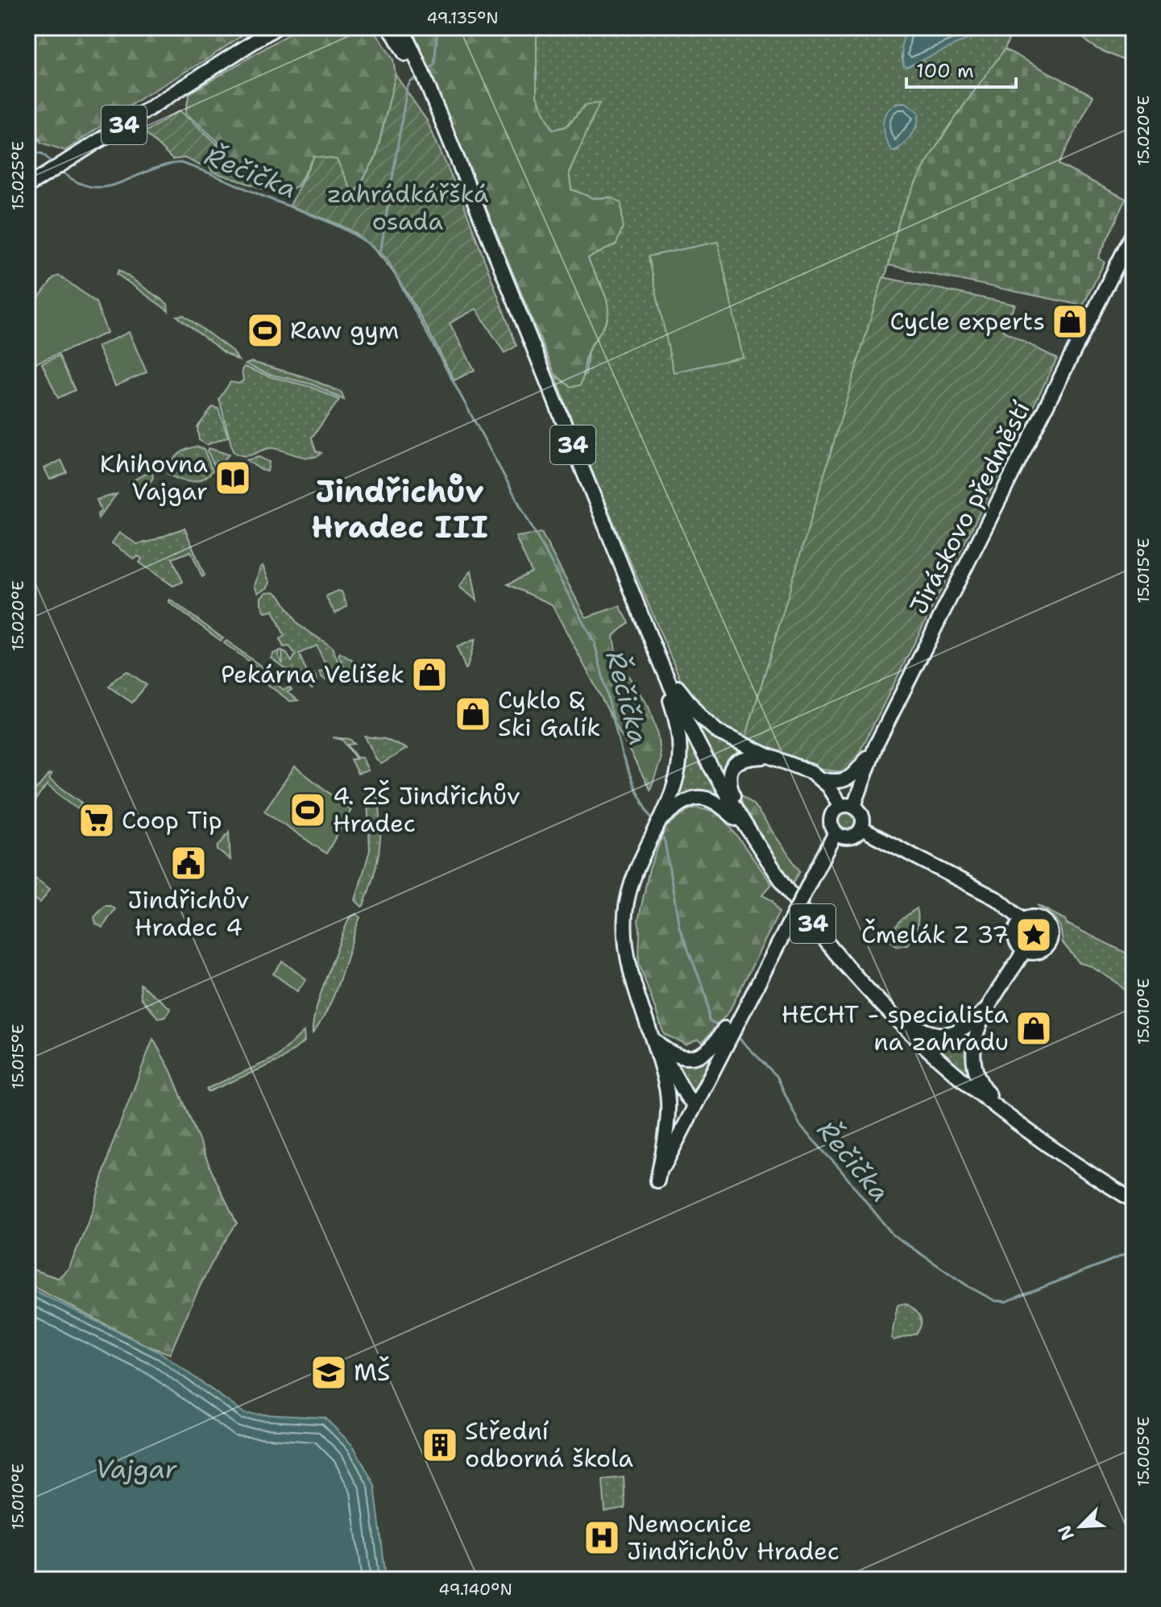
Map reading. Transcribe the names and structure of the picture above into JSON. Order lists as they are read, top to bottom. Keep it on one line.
{"streets":{"main road":["34","Jiráskovo předměstí"]},"districts":["Jindřichův Hradec III"],"water":["Řečička","Vajgar"],"parks":["zahrádkářšká osada"],"places":{"shop":["Cycle experts","Pekárna Velíšek","Cyklo & Ski Galík","HECHT - specialista na zahradu"],"sports":["Raw gym","4. ZŠ Jindřichův Hradec"],"library":["Khihovna Vajgar"],"supermarket":["Coop Tip"],"public building":["Jindřichův Hradec 4"],"place":["Čmelák Z 37"],"school or university":["MŠ"],"building":["Střední odborná škola"],"hospital":["Nemocnice Jindřichův Hradec"]},"scale_bar":"100 m","north":"bottom left","coordinates":["49.135°N","15.020°E","15.025°E","15.015°E","15.010°E","15.005°E","49.140°N"]}
